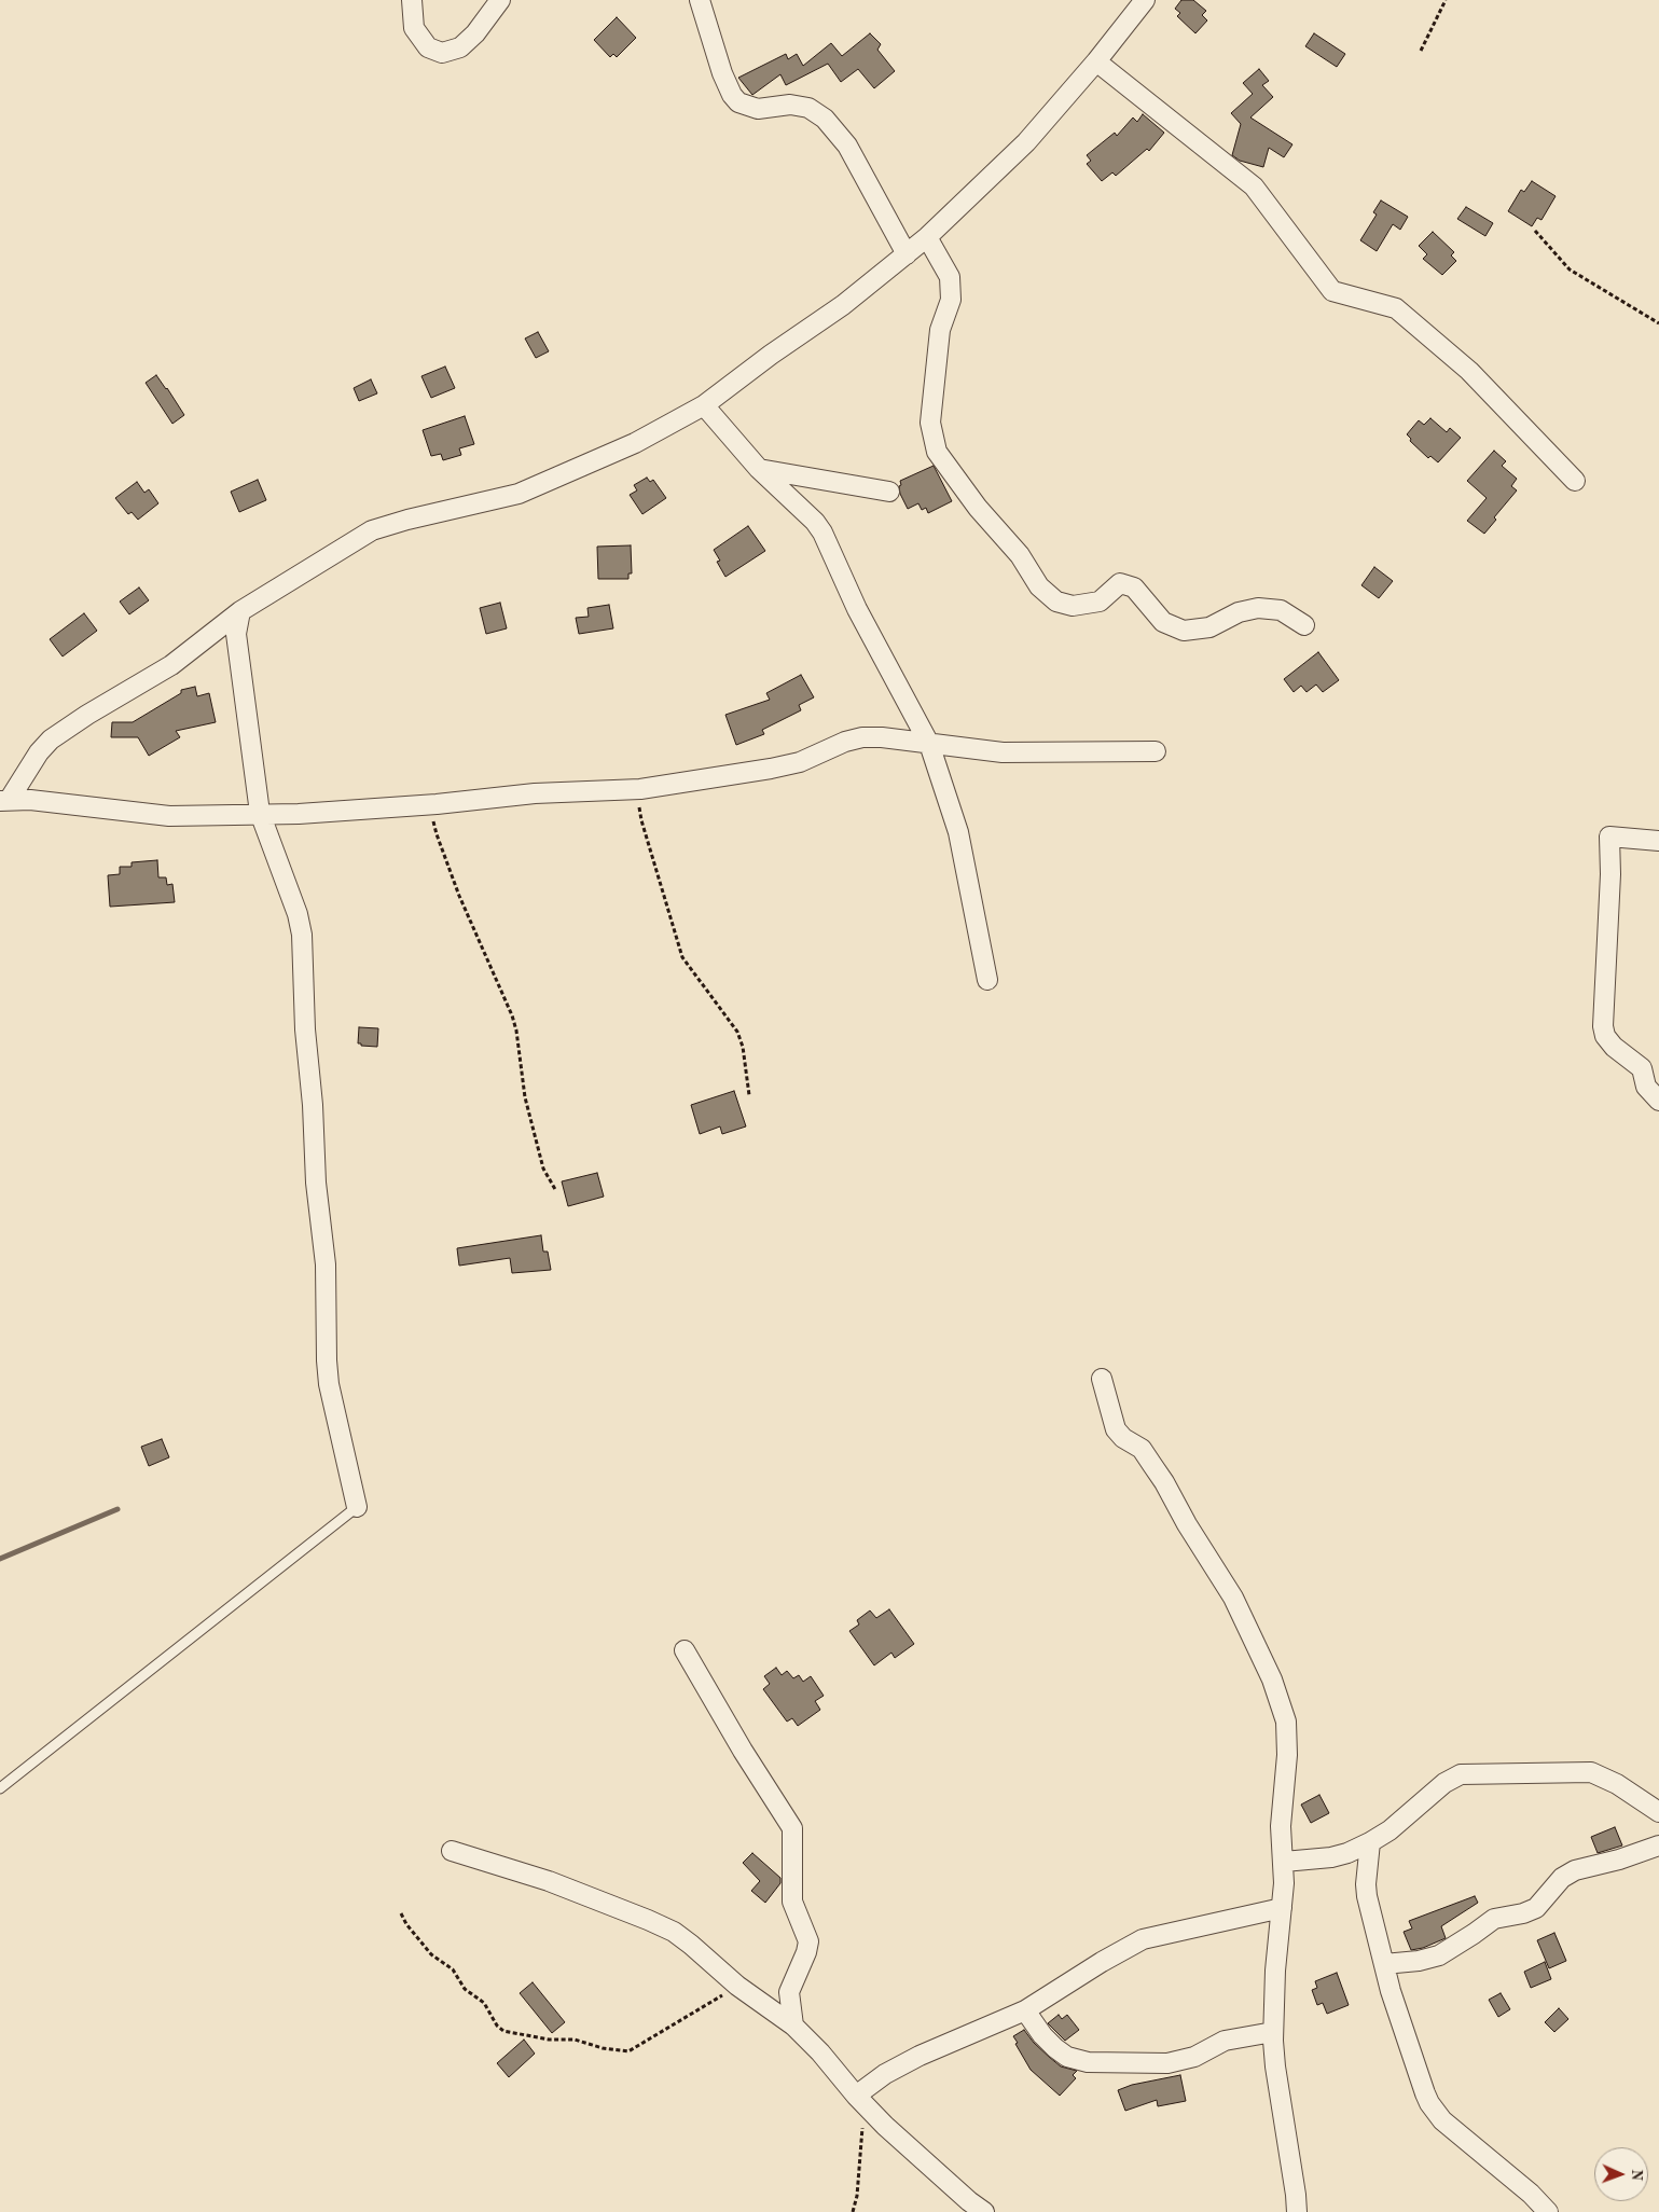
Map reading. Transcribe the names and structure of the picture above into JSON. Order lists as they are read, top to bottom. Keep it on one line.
{"north":"right"}
